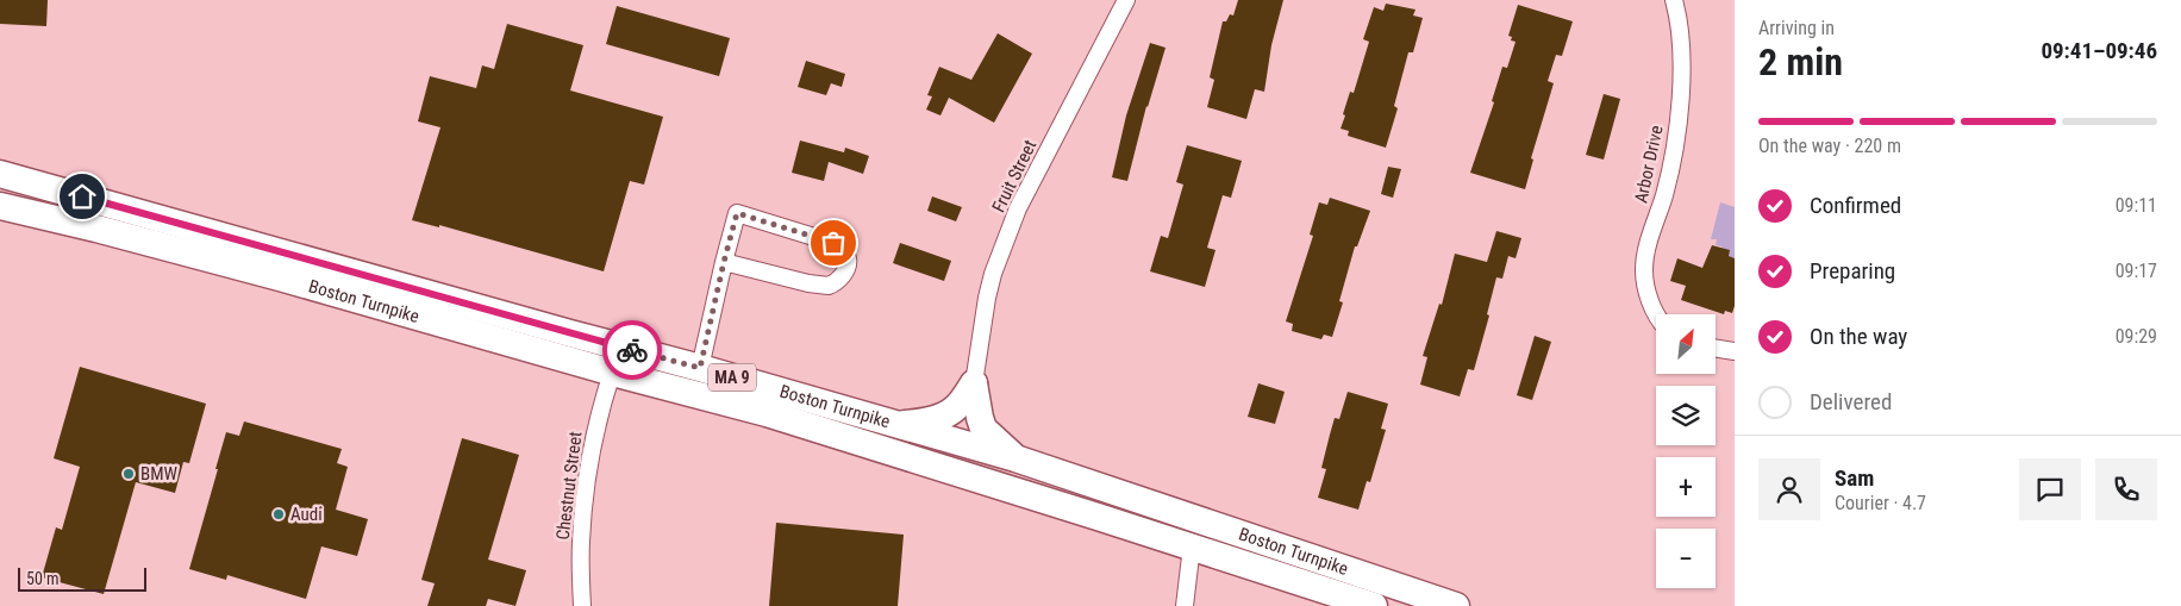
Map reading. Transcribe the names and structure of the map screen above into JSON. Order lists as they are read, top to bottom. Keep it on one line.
{"streets":{"highway":["Boston Turnpike","MA 9"],"street":["Arbor Drive","Fruit Street","Chestnut Street"]},"crossings":[["Boston Turnpike","Chestnut Street"]],"places":["BMW","Audi"],"scale_bar":"50 m","north":"top right","page":{"heading":["2 min","Arriving in","09:41–09:46"],"panel":["Sam","Courier · 4.7"],"bar":"On the way · 220 m","list":[["Confirmed","09:11"],["Preparing","09:17"],["On the way","09:29"],"Delivered"],"map_buttons":["+","−"],"scale":"50 m"}}
